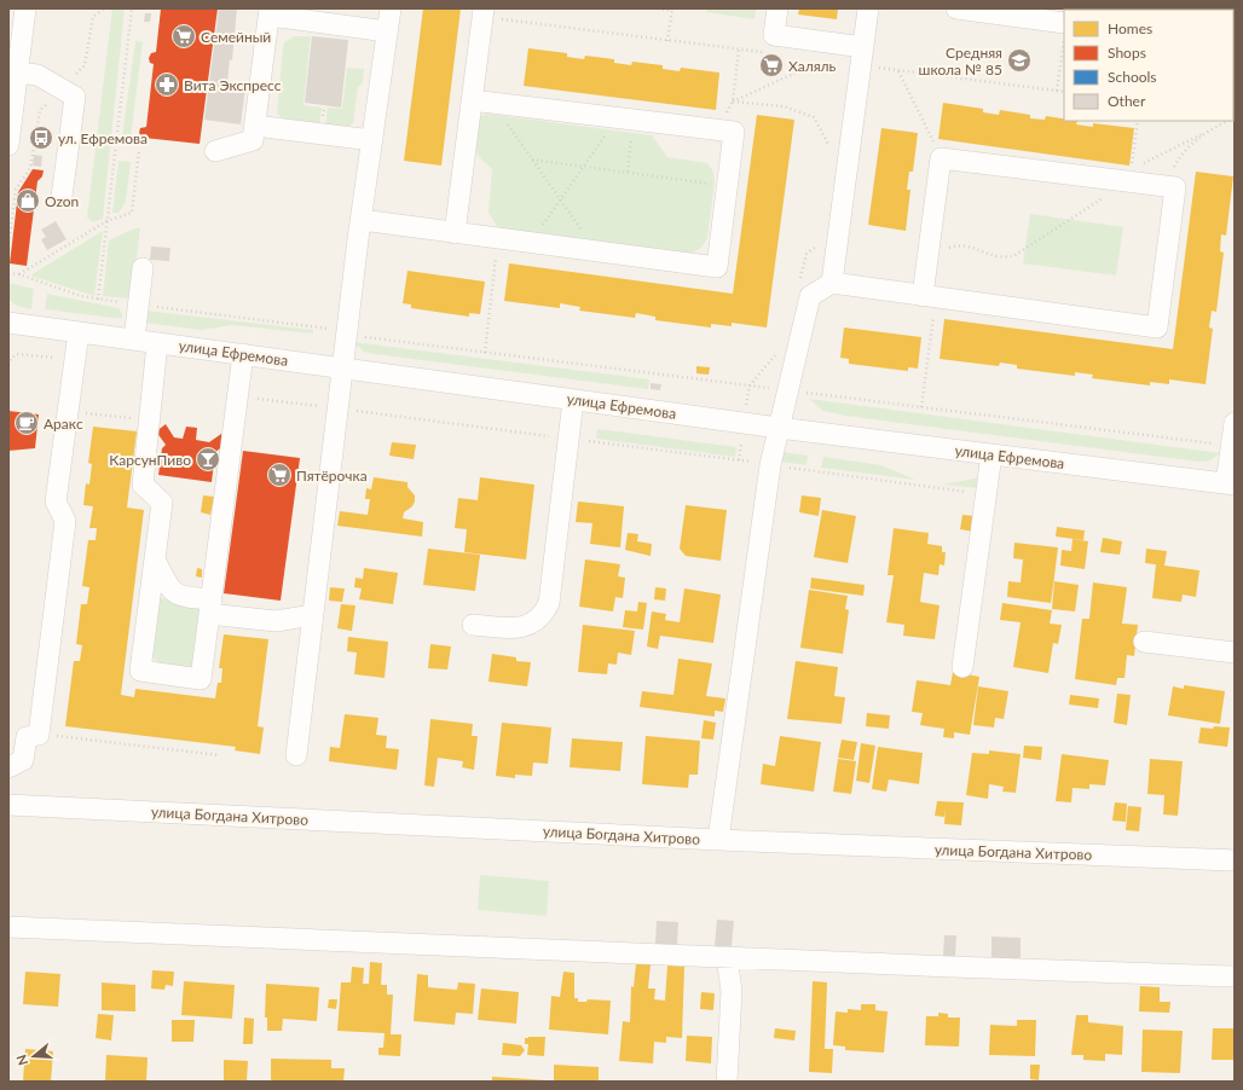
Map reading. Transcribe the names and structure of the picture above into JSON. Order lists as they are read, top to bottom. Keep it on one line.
{"streets":{"street":["улица Ефремова","улица Богдана Хитрово"]},"places":{"supermarket":["Семейный","Халяль","Пятёрочка"],"school or university":["Средняя школа № 85"],"pharmacy":["Вита Экспресс"],"bus stop":["ул. Ефремова"],"shop":["Ozon"],"cafe":["Аракc"],"bar":["КарсунПиво"]},"legend":["Homes","Shops","Schools","Other"],"north":"left"}
